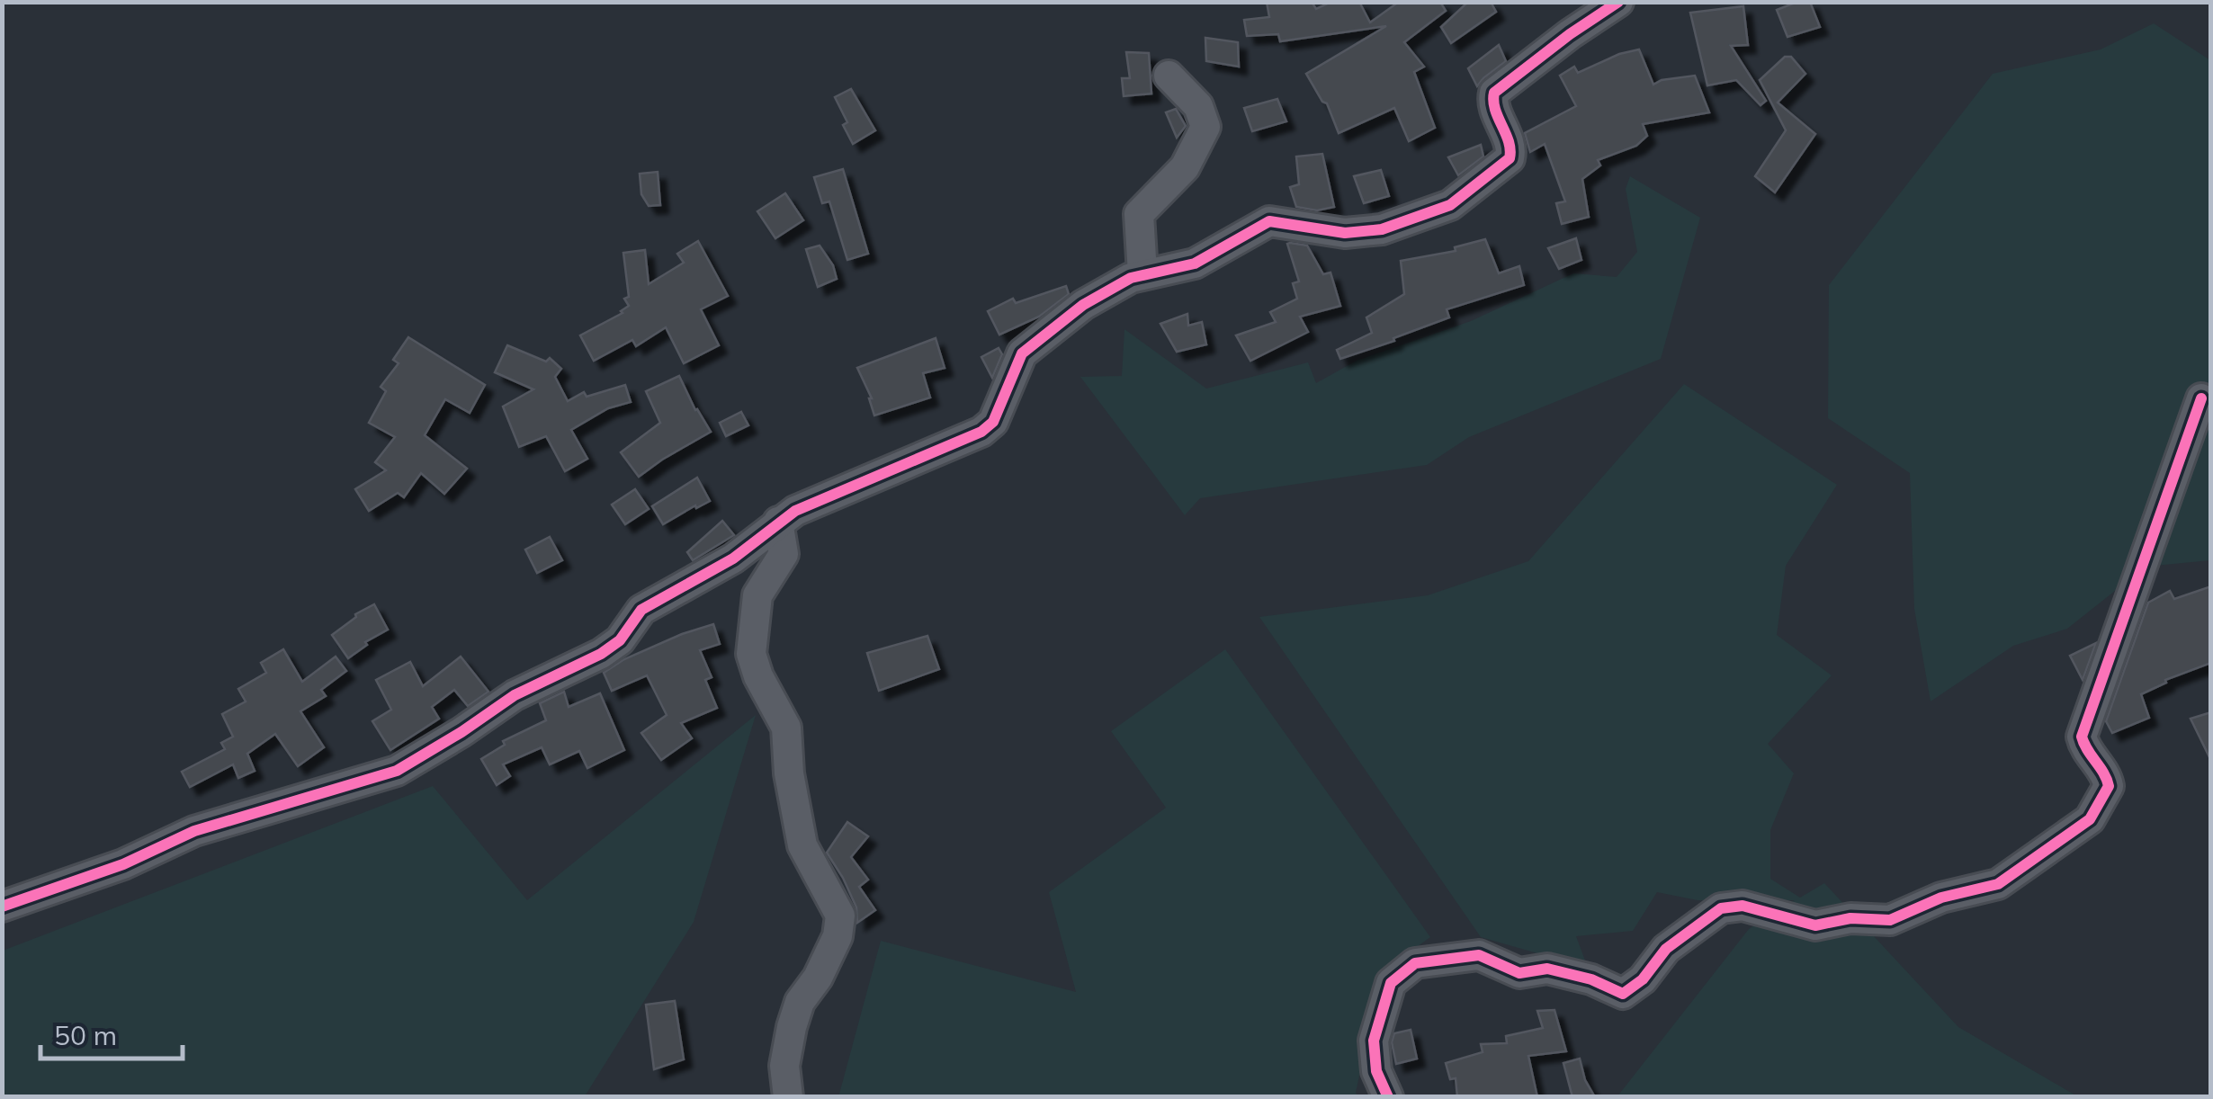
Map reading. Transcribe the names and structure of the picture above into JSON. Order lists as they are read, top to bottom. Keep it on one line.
{"scale_bar":"50 m"}
